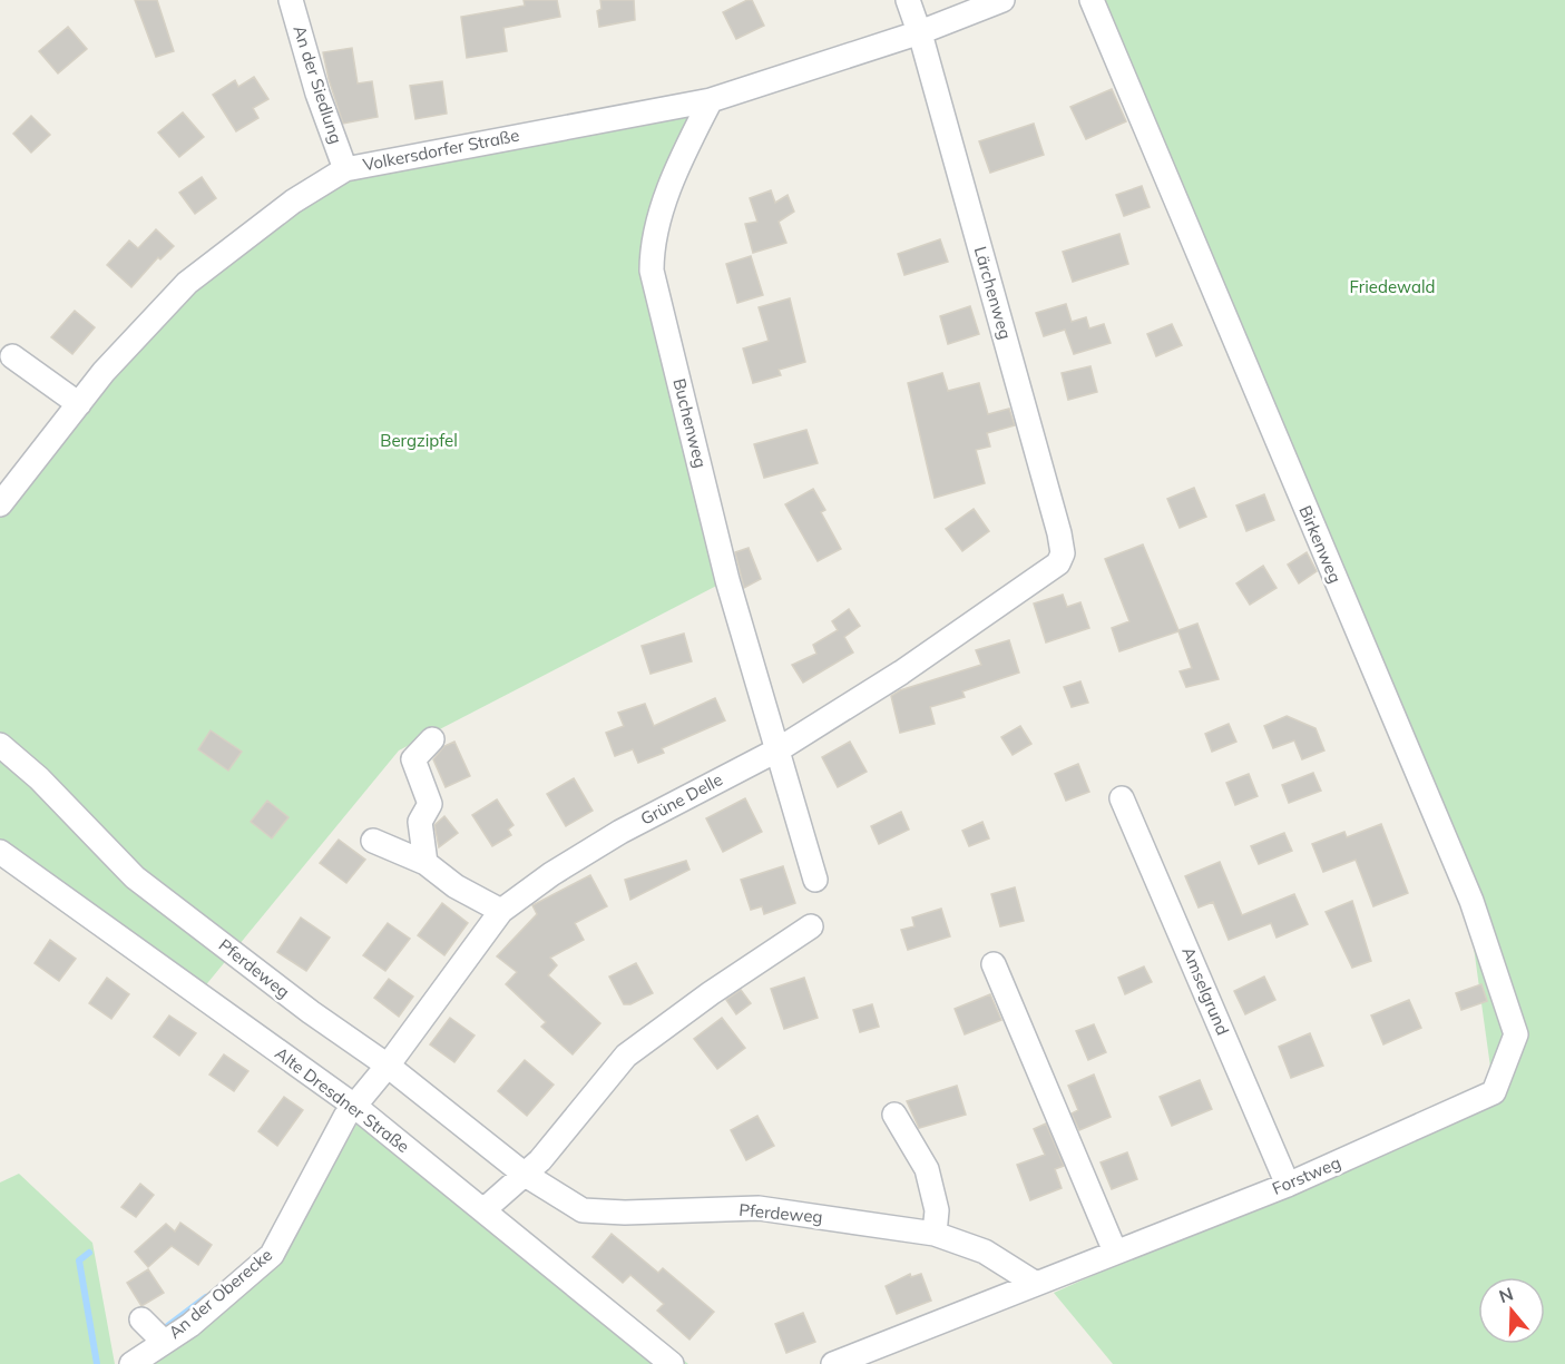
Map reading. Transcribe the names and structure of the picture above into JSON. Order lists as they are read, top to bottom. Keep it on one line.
{"streets":{"street":["An der Siedlung","Volkersdorfer Straße","Lärchenweg","Buchenweg","Birkenweg","Grüne Delle","Pferdeweg","Amselgrund","Alte Dresdner Straße","Forstweg","An der Oberecke"]},"crossings":[["An der Siedlung","Volkersdorfer Straße"],["Volkersdorfer Straße","Lärchenweg"],["Volkersdorfer Straße","Buchenweg"],["Lärchenweg","Grüne Delle"],["Buchenweg","Grüne Delle"],["Birkenweg","Forstweg"],["Grüne Delle","Pferdeweg"],["Grüne Delle","Alte Dresdner Straße"],["Grüne Delle","An der Oberecke"],["Pferdeweg","Forstweg"],["Amselgrund","Forstweg"],["Alte Dresdner Straße","An der Oberecke"]],"parks":["Friedewald","Bergzipfel"],"north":"top"}
